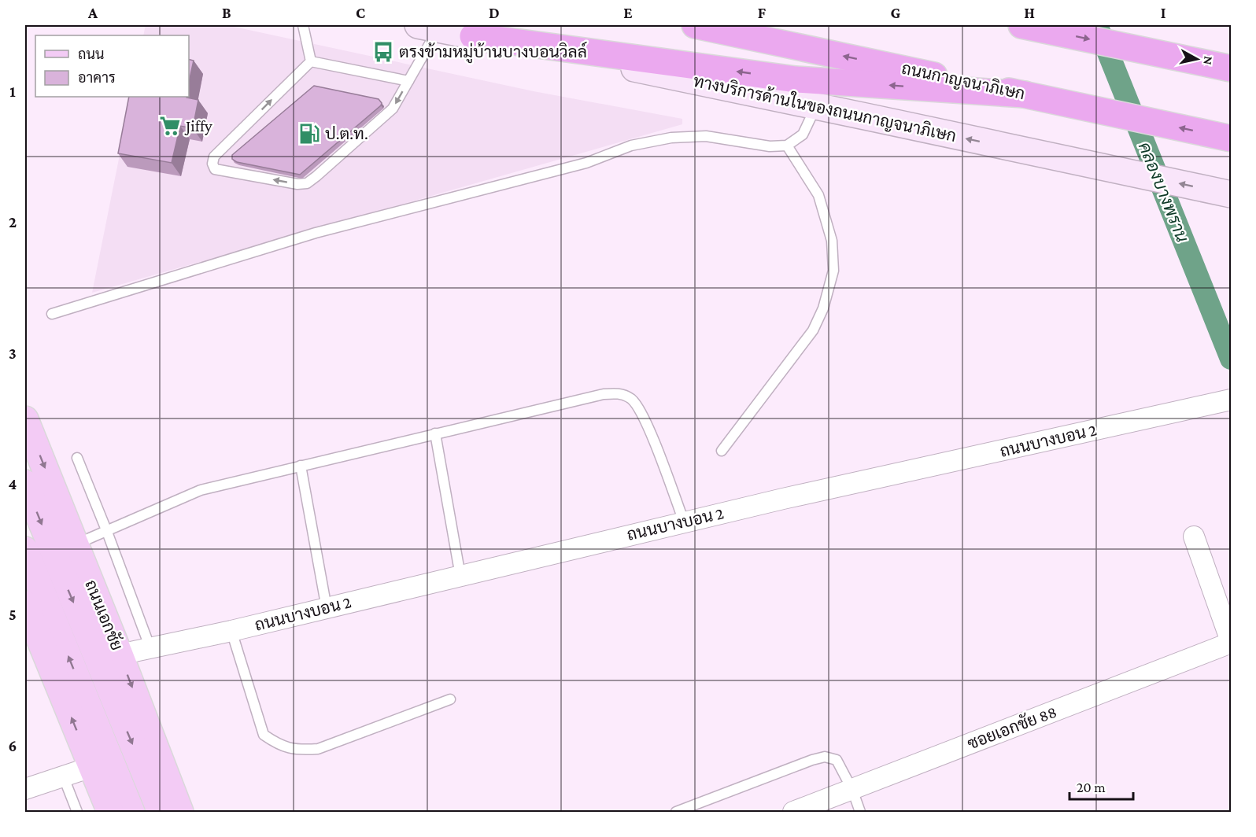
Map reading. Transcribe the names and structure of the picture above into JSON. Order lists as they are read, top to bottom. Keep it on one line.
{"streets":{"highway":["ถนนกาญจนาภิเษก"],"main road":["ทางบริการด้านในของถนนกาญจนาภิเษก","ถนนเอกชัย"],"street":["ถนนบางบอน 2","ซอยเอกชัย 88"]},"crossings":[["ถนนบางบอน 2","ถนนเอกชัย"]],"one_way":["ทางบริการด้านในของถนนกาญจนาภิเษก"],"water":["คลองบางพราน"],"places":{"bus stop":["ตรงข้ามหมู่บ้านบางบอนวิลล์"],"supermarket":["Jiffy"],"fuel station":["ป.ต.ท."]},"legend":["ถนน","อาคาร"],"scale_bar":"20 m","north":"right","grid":{"columns":["A","B","C","D","E","F","G","H","I"],"rows":["1","2","3","4","5","6"]}}
